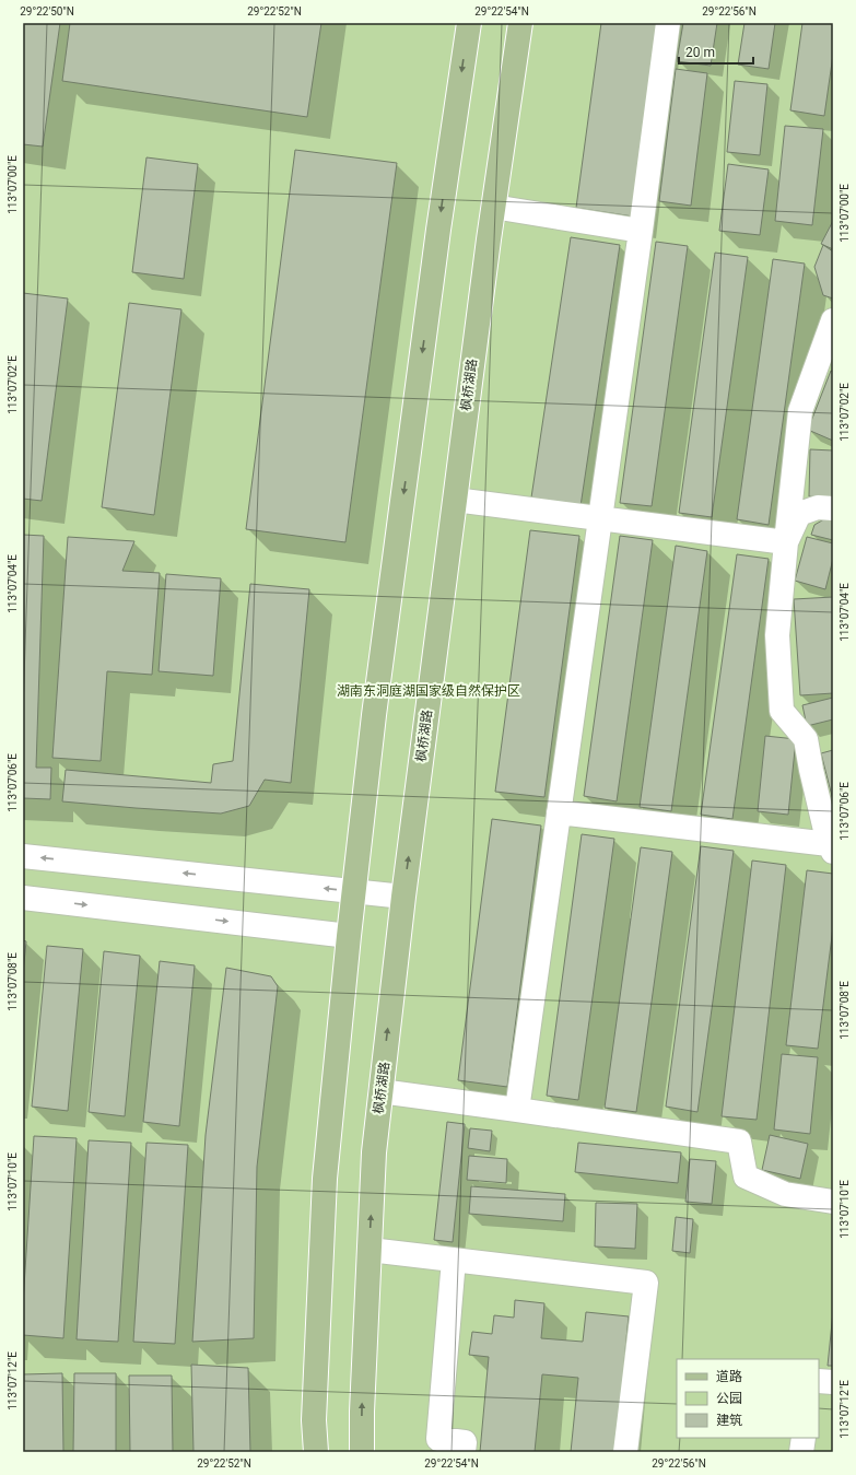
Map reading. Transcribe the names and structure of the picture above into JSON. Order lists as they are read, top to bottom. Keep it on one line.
{"streets":{"main road":["枫桥湖路"]},"parks":["湖南东洞庭湖国家级自然保护区"],"legend":["道路","公园","建筑"],"scale_bar":"20 m","coordinates":["29°22'50\"N","29°22'52\"N","29°22'54\"N","29°22'56\"N","113°07'00\"E","113°07'02\"E","113°07'04\"E","113°07'06\"E","113°07'08\"E","113°07'10\"E","113°07'12\"E"]}
